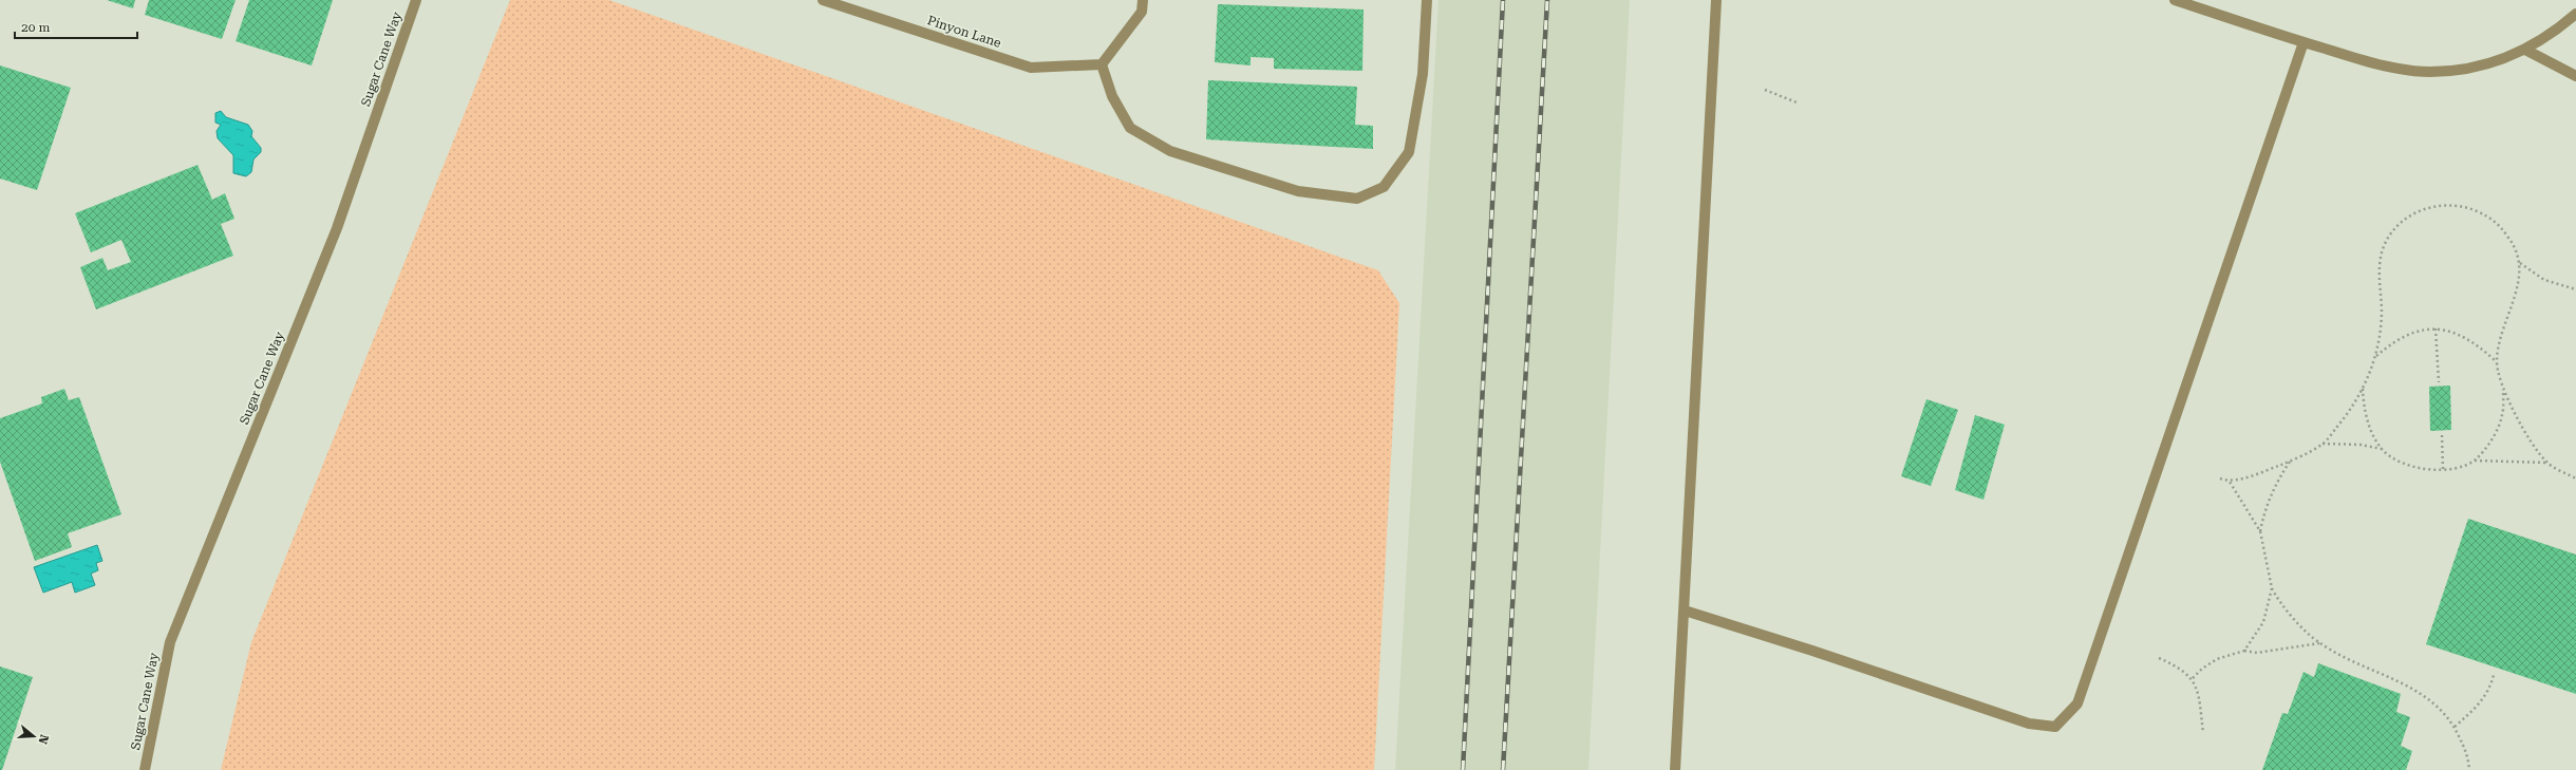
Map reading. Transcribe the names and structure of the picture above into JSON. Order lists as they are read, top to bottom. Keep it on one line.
{"streets":{"street":["Pinyon Lane","Sugar Cane Way"]},"scale_bar":"20 m","north":"right"}
